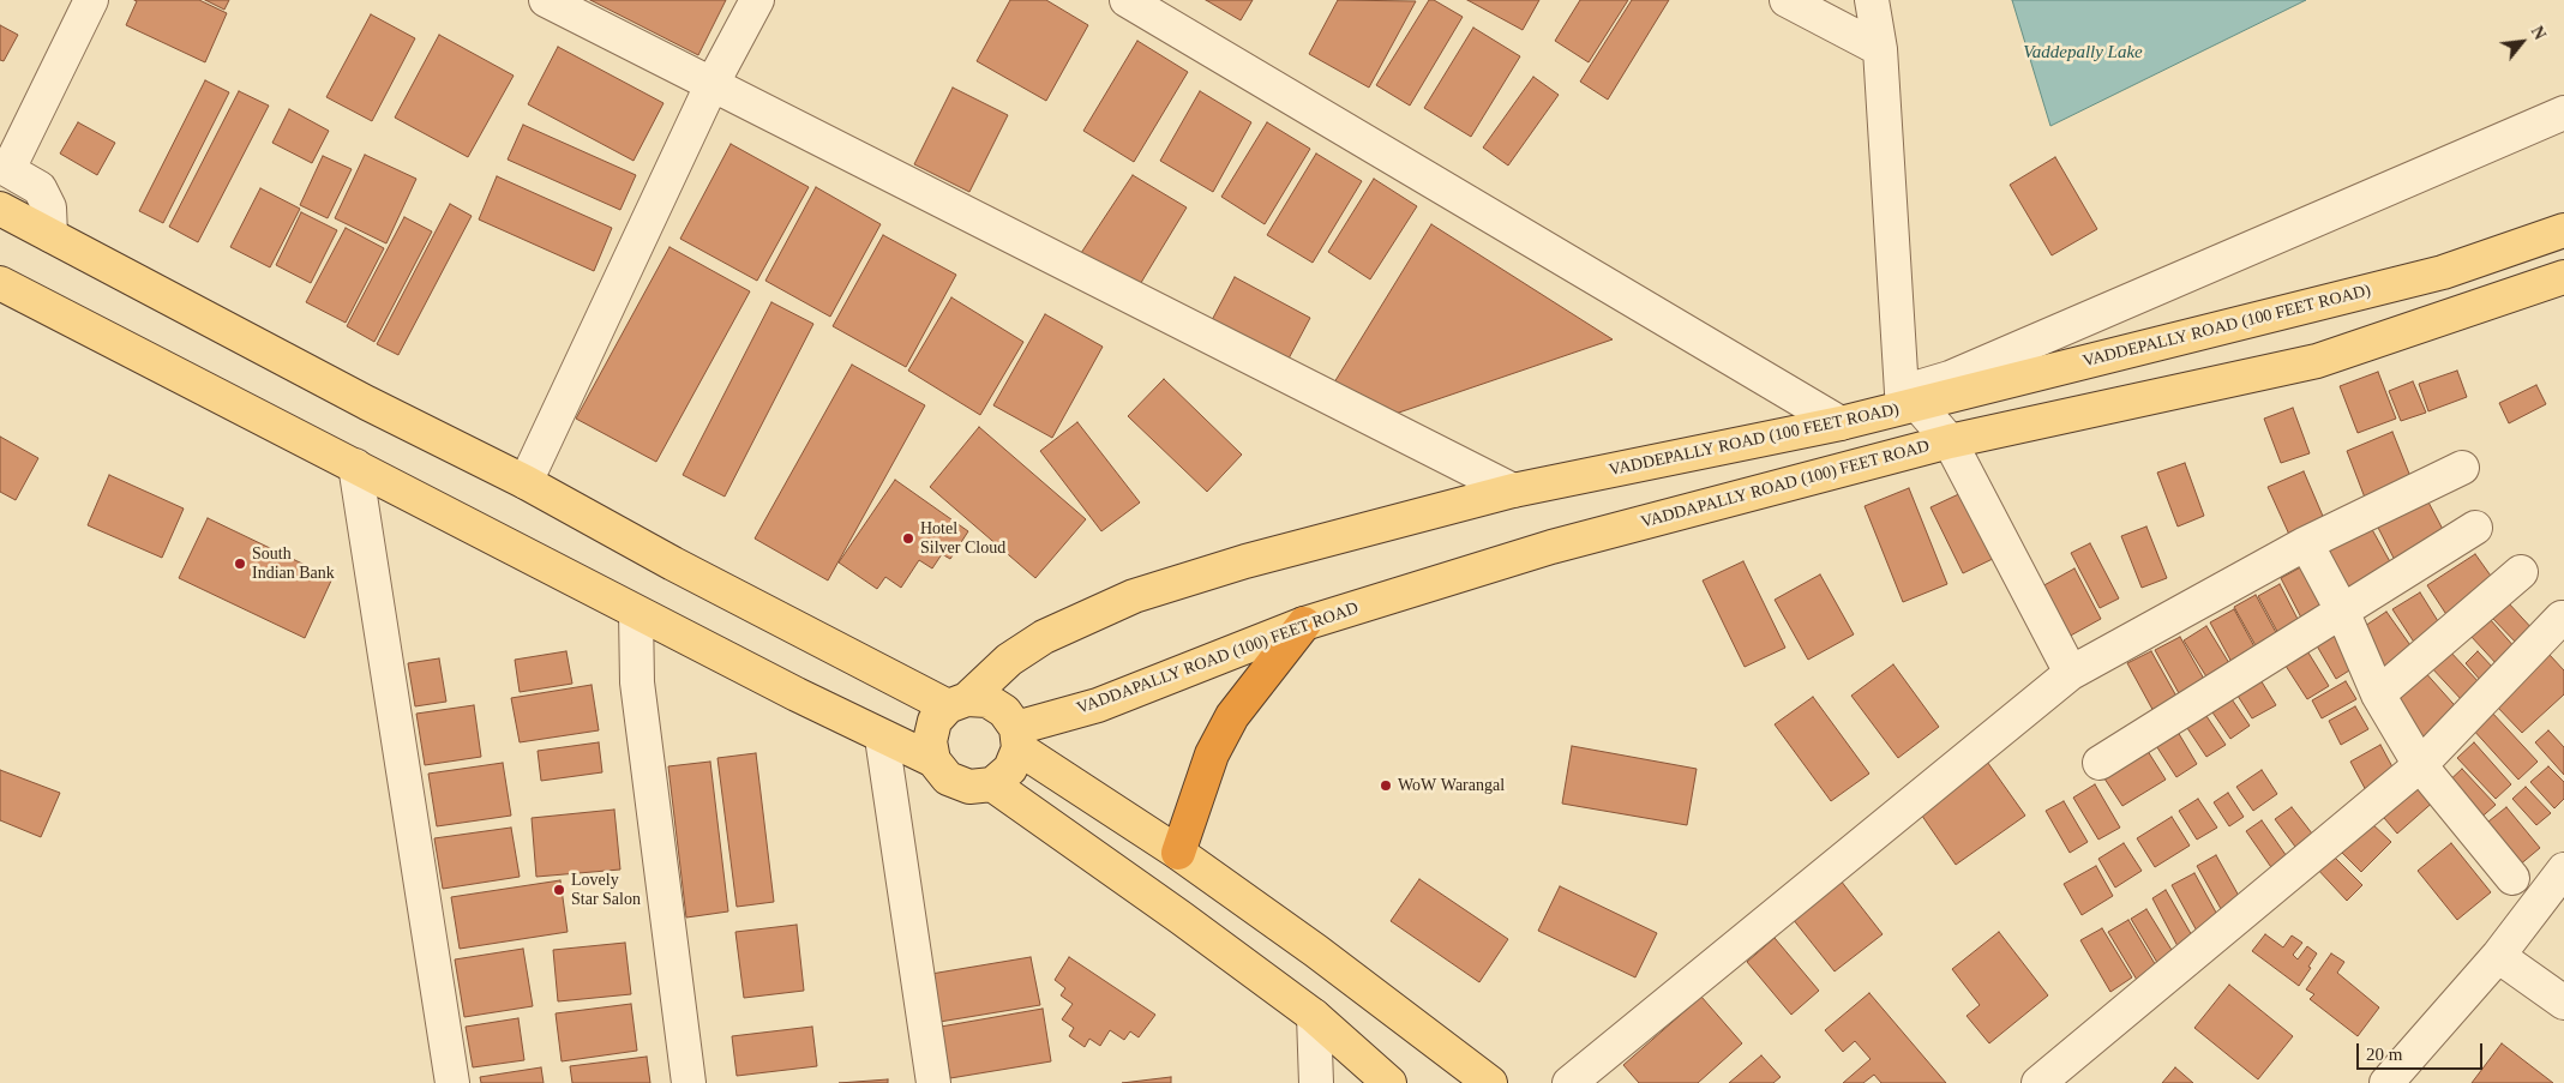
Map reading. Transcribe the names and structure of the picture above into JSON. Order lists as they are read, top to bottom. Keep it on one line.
{"streets":{"main road":["VADDEPALLY ROAD (100 FEET ROAD)","VADDAPALLY ROAD (100) FEET ROAD"]},"crossings":[["VADDEPALLY ROAD (100 FEET ROAD)","VADDAPALLY ROAD (100) FEET ROAD"]],"water":["Vaddepally Lake"],"places":["Hotel Silver Cloud","South Indian Bank","WoW Warangal","Lovely Star Salon"],"scale_bar":"20 m","north":"top right"}
